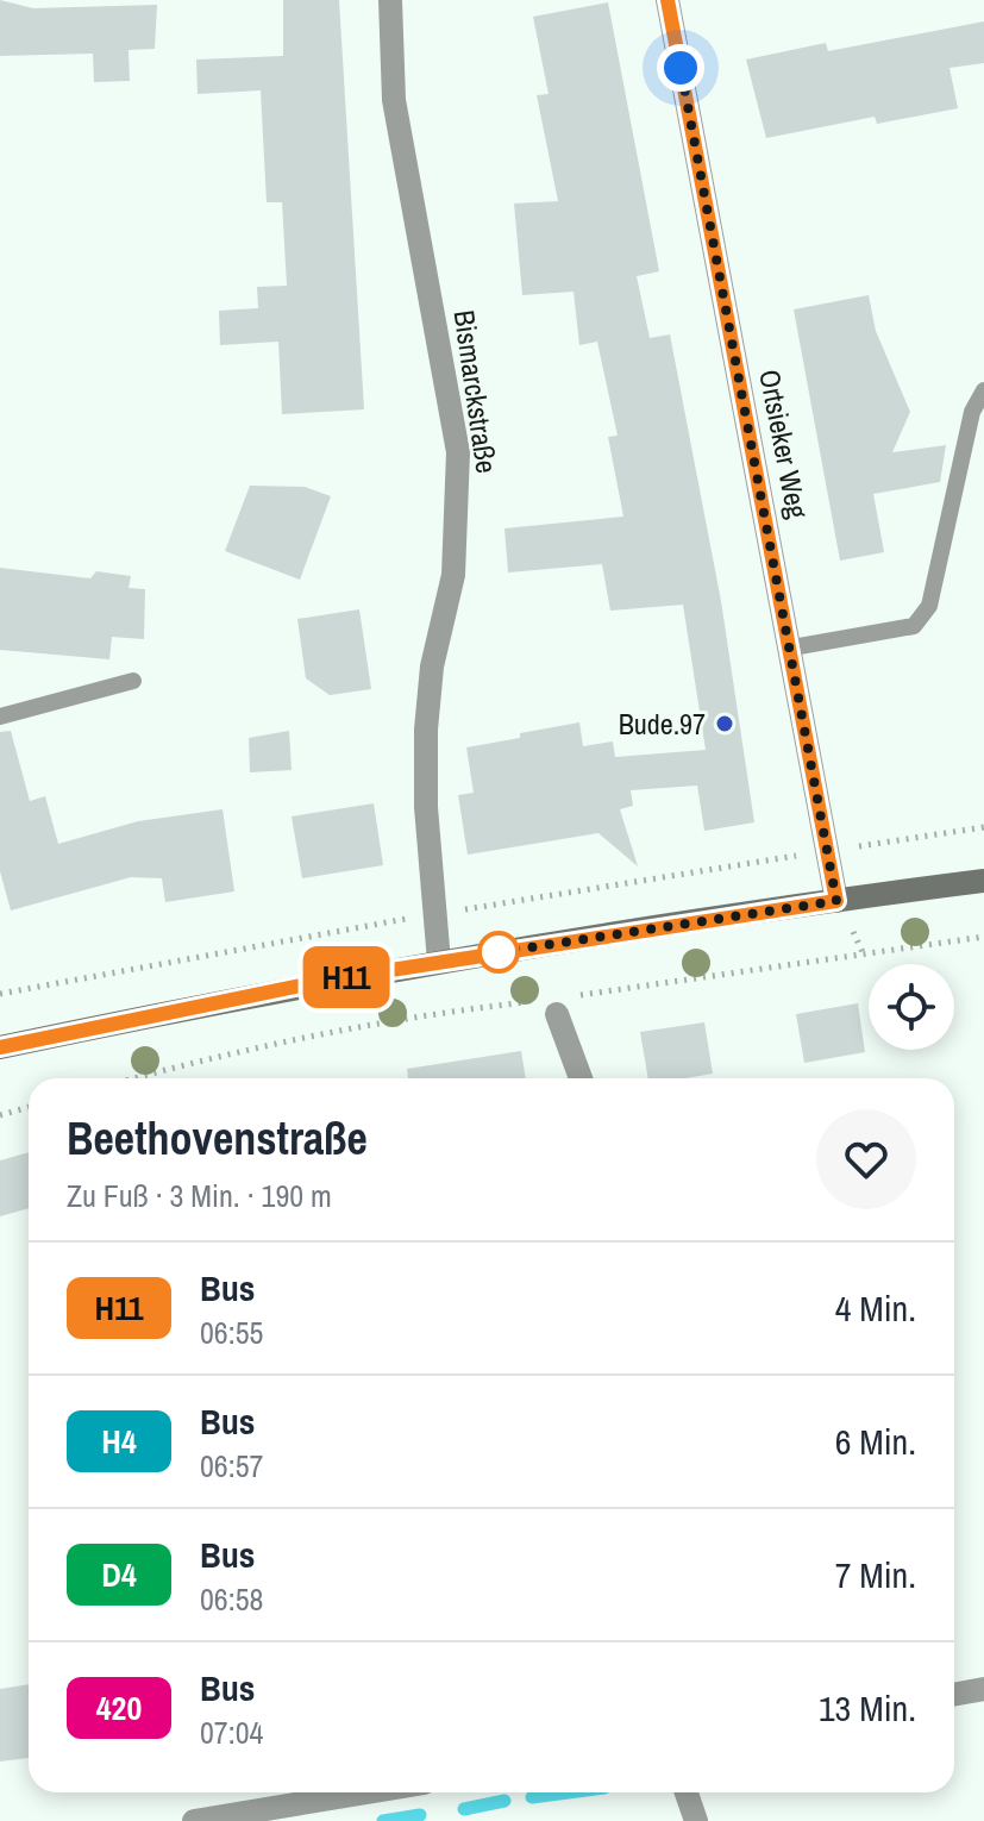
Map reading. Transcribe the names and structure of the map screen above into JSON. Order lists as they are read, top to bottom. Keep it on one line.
{"streets":{"street":["Bismarckstraße","Ortsieker Weg"]},"places":["Bude.97"],"lines":["bus line H11"],"page":{"on_map":"H11","heading":["Beethovenstraße","Zu Fuß · 3 Min. · 190 m"],"list":[{"mark":"H11","name":"Bus","note":"06:55","value":"4 Min."},{"mark":"H4","name":"Bus","note":"06:57","value":"6 Min."},{"mark":"D4","name":"Bus","note":"06:58","value":"7 Min."},{"mark":"420","name":"Bus","note":"07:04","value":"13 Min."}]}}
